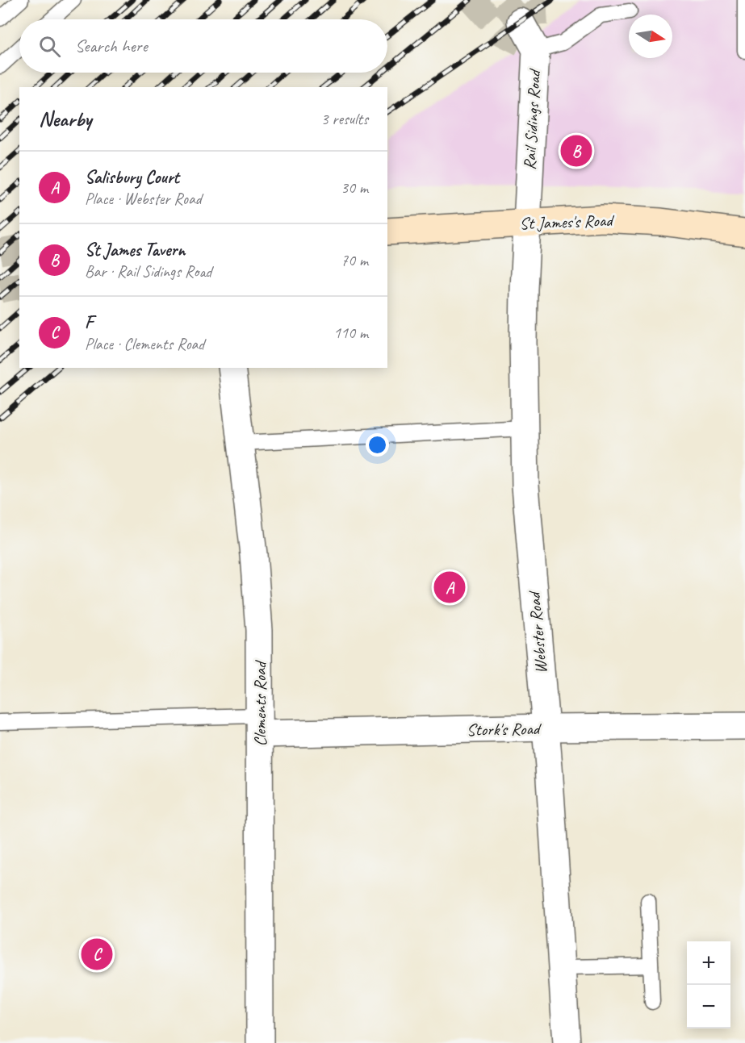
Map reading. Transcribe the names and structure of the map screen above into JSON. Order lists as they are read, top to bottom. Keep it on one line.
{"streets":{"street":["Rail Sidings Road","St James's Road","Webster Road","Clements Road","Stork's Road"]},"crossings":[["Rail Sidings Road","St James's Road"],["Rail Sidings Road","Webster Road"],["St James's Road","Webster Road"],["Webster Road","Stork's Road"],["Clements Road","Stork's Road"]],"north":"right","page":{"search":"Search here","heading":["Nearby","3 results"],"pins":["B","A","C"],"list":[{"mark":"A","name":"Salisbury Court","note":"Place · Webster Road","value":"30 m"},{"mark":"B","name":"St James Tavern","note":"Bar · Rail Sidings Road","value":"70 m"},{"mark":"C","name":"F","note":"Place · Clements Road","value":"110 m"}],"map_buttons":["+","−"]}}
